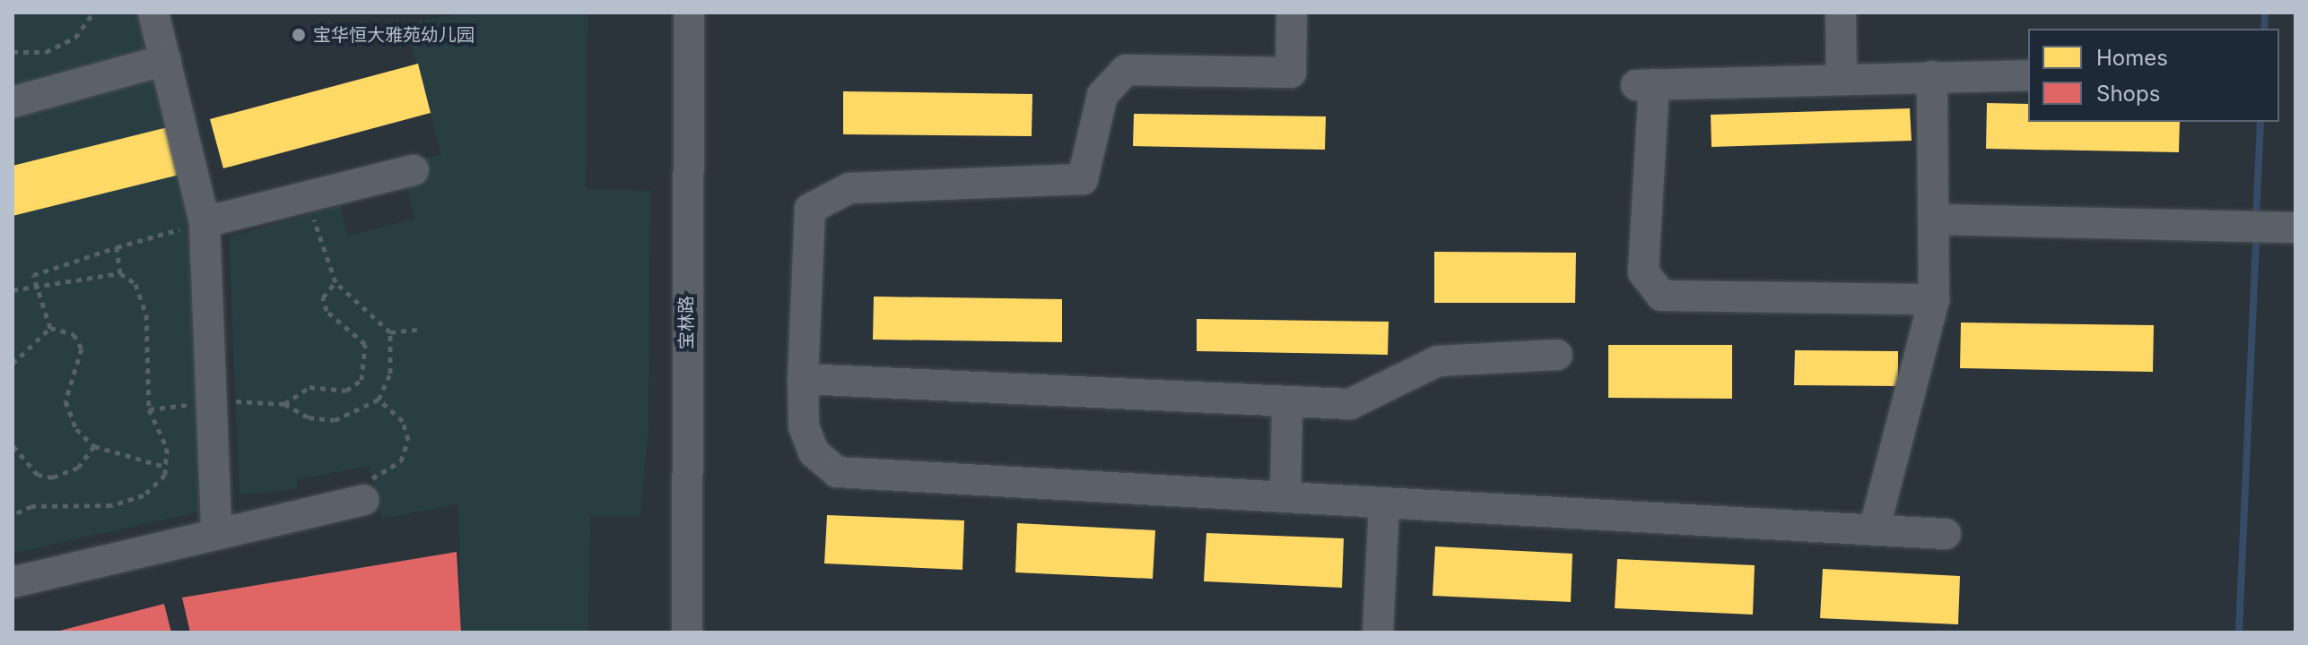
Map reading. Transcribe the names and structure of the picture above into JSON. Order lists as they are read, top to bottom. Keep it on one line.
{"streets":{"street":["宝林路"]},"places":["宝华恒大雅苑幼儿园"],"legend":["Homes","Shops"]}
